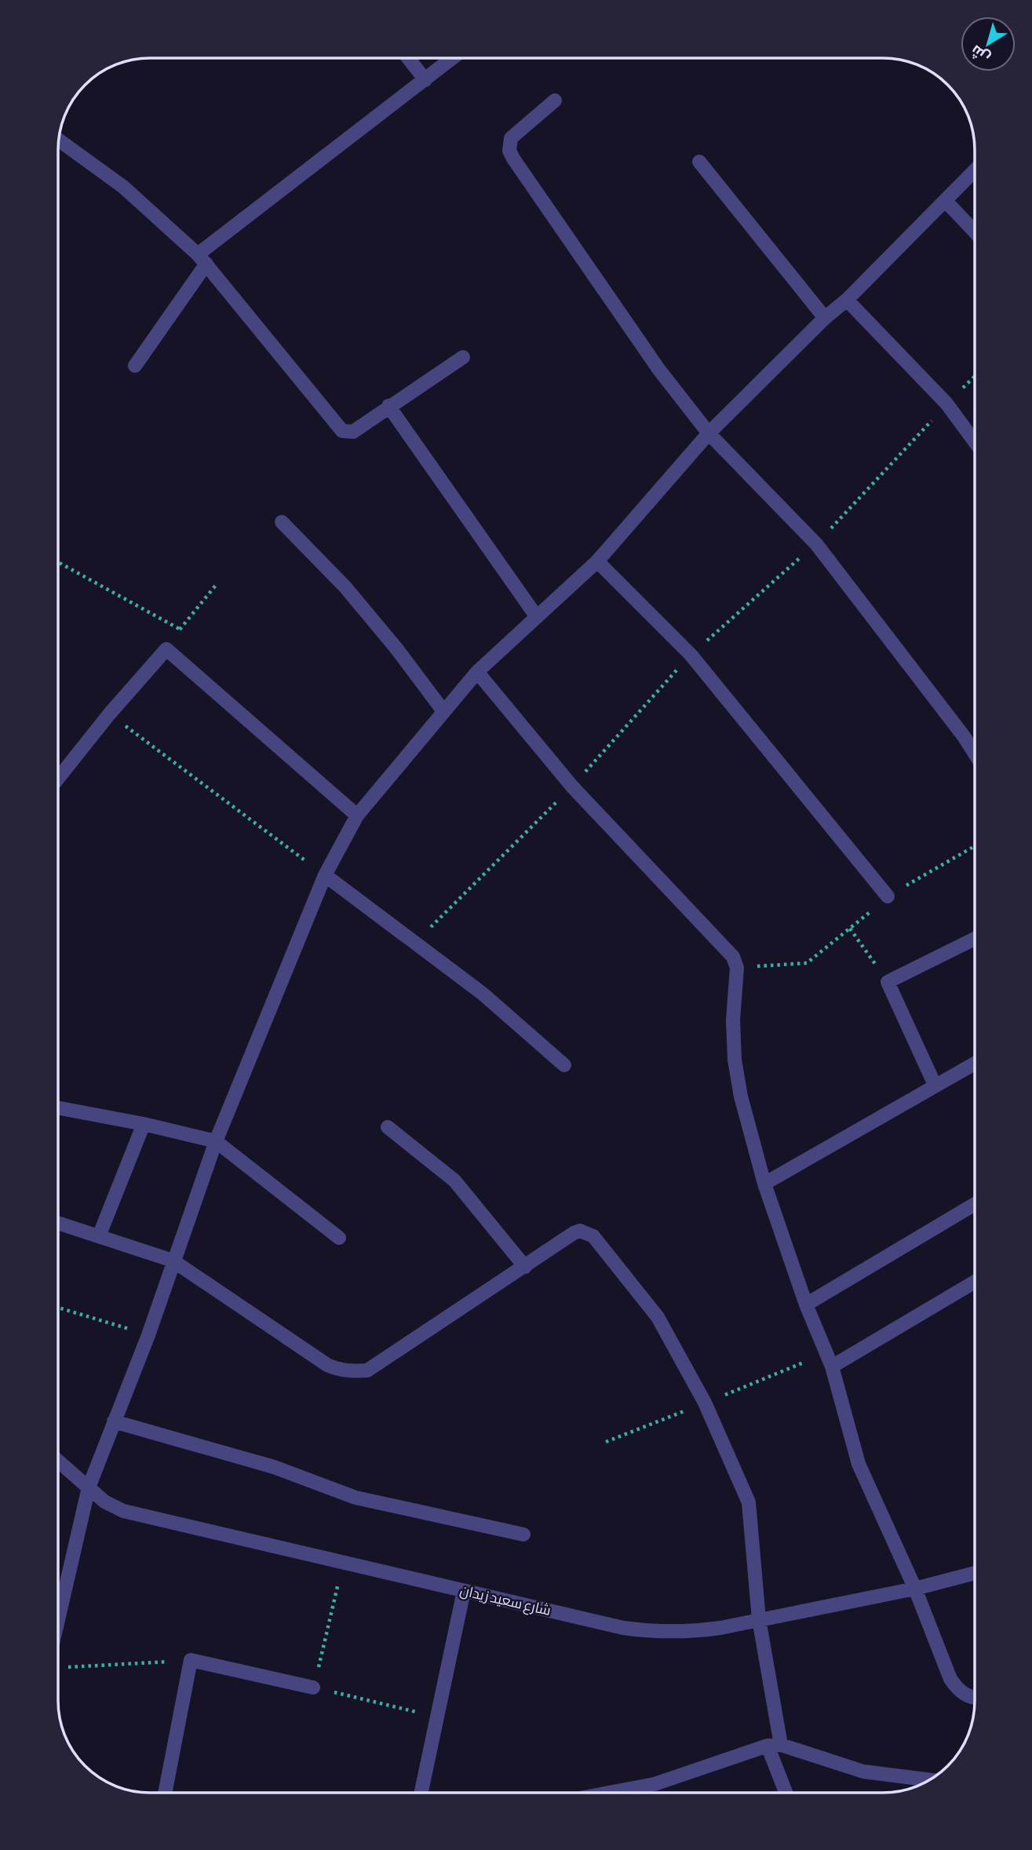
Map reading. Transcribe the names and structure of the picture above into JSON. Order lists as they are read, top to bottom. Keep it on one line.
{"streets":{"street":["شارع سعيد زيدان"]},"north":"bottom left"}
